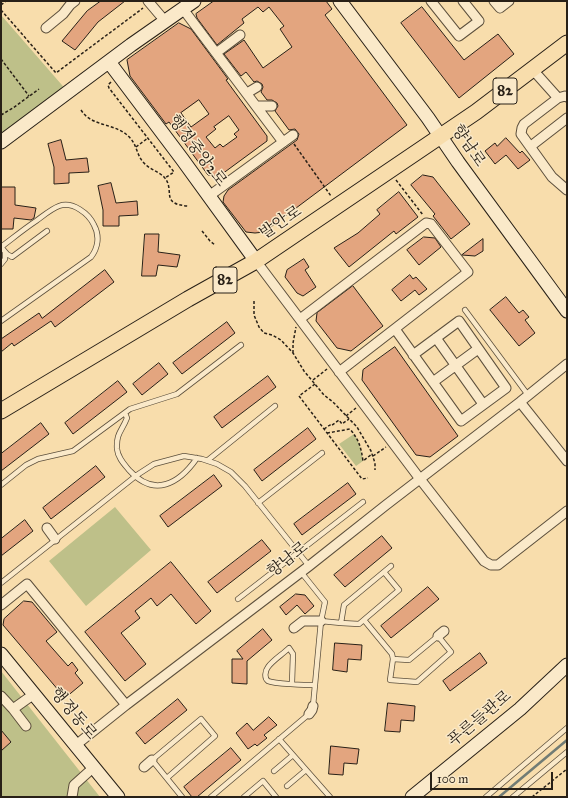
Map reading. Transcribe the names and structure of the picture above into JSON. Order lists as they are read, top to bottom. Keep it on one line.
{"streets":{"main road":["82","발안로"],"street":["향남로","행정중앙2로","행정동로","푸른들판로"]},"crossings":[["향남로","발안로"],["향남로","행정동로"],["행정중앙2로","발안로"]],"scale_bar":"100 m"}
